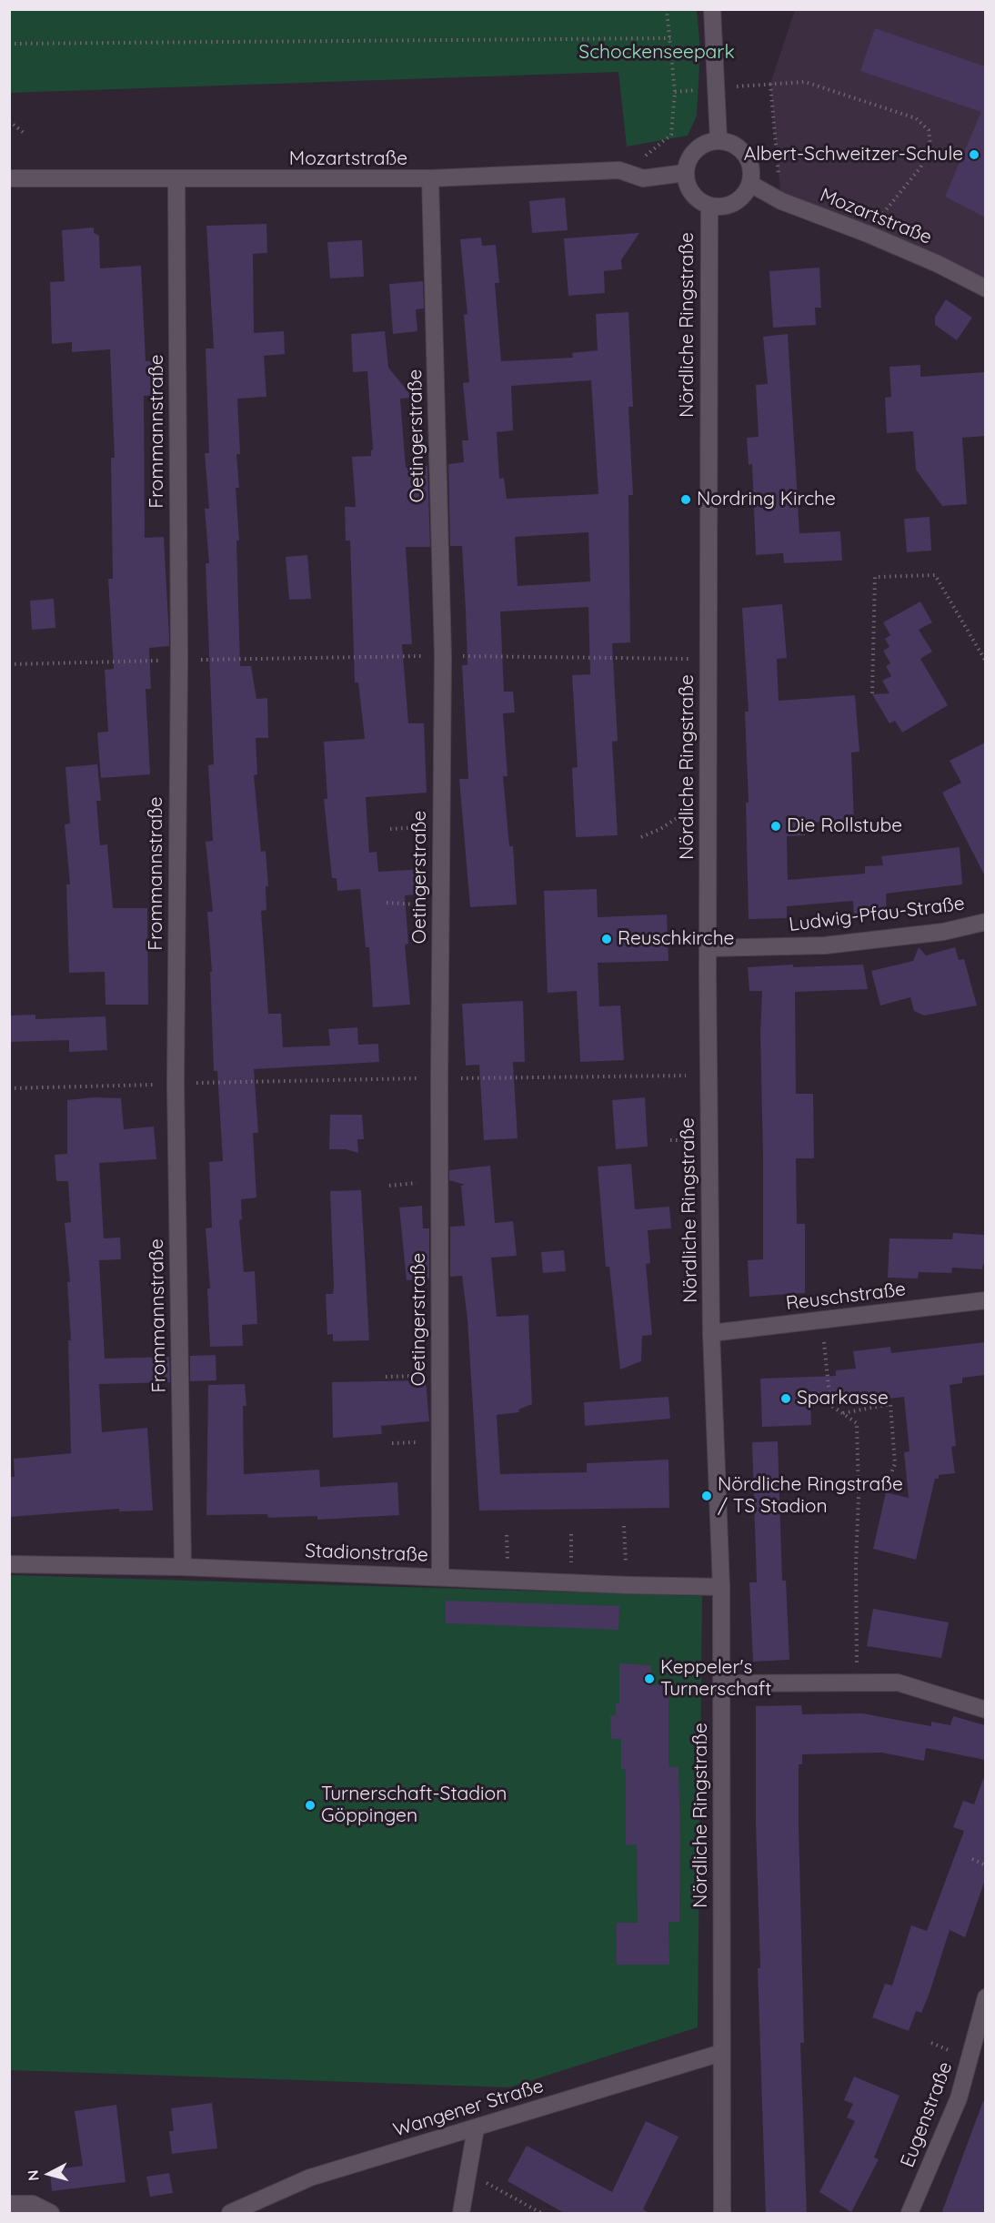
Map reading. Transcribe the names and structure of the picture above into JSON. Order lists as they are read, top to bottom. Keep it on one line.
{"streets":{"street":["Mozartstraße","Nördliche Ringstraße","Frommannstraße","Oetingerstraße","Ludwig-Pfau-Straße","Reuschstraße","Stadionstraße","Wangener Straße","Eugenstraße"]},"crossings":[["Mozartstraße","Nördliche Ringstraße"],["Mozartstraße","Frommannstraße"],["Mozartstraße","Oetingerstraße"],["Nördliche Ringstraße","Ludwig-Pfau-Straße"],["Nördliche Ringstraße","Reuschstraße"],["Nördliche Ringstraße","Stadionstraße"],["Nördliche Ringstraße","Wangener Straße"],["Frommannstraße","Stadionstraße"],["Oetingerstraße","Stadionstraße"]],"parks":["Schockenseepark"],"places":["Albert-Schweitzer-Schule","Nordring Kirche","Die Rollstube","Reuschkirche","Sparkasse","Nördliche Ringstraße / TS Stadion","Keppeler's Turnerschaft","Turnerschaft-Stadion Göppingen"],"north":"left"}
